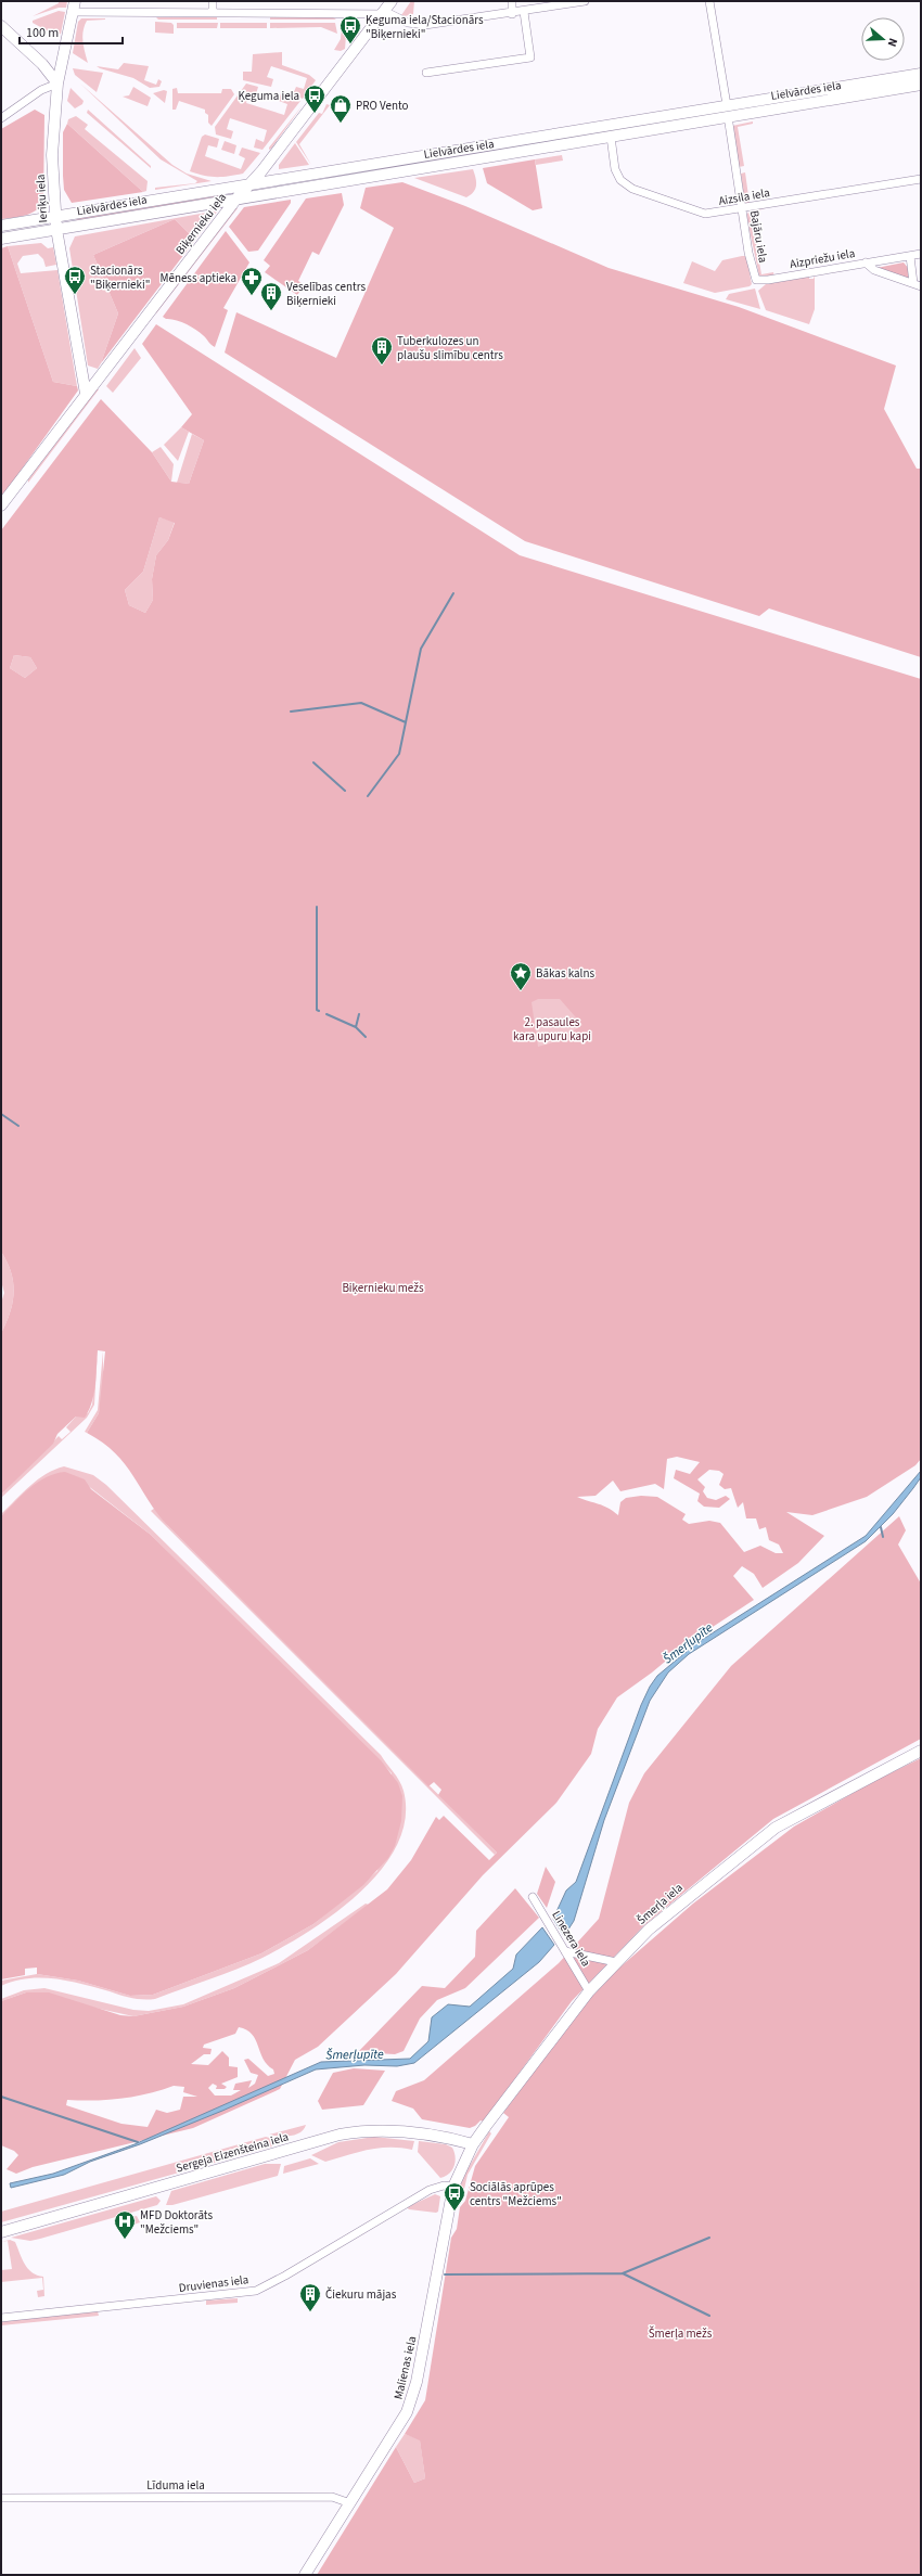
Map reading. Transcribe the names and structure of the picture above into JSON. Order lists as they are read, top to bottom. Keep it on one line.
{"streets":{"main road":["Lielvārdes iela","Ieriķu iela","Biķernieku iela","Šmerļa iela","Sergeja Eizenšteina iela","Malienas iela"],"street":["Aizsila iela","Bajāru iela","Aizpriežu iela","Linezera iela","Druvienas iela","Līduma iela"]},"crossings":[["Lielvārdes iela","Aizsila iela"],["Lielvārdes iela","Ieriķu iela"],["Lielvārdes iela","Biķernieku iela"],["Lielvārdes iela","Bajāru iela"],["Aizsila iela","Bajāru iela"],["Ieriķu iela","Biķernieku iela"],["Bajāru iela","Aizpriežu iela"],["Šmerļa iela","Linezera iela"],["Šmerļa iela","Sergeja Eizenšteina iela"],["Šmerļa iela","Malienas iela"],["Sergeja Eizenšteina iela","Malienas iela"],["Druvienas iela","Malienas iela"],["Malienas iela","Līduma iela"]],"water":["Šmerļupīte"],"parks":["2. pasaules kara upuru kapi","Biķernieku mežs","Šmerļa mežs"],"places":{"bus stop":["Ķeguma iela/Stacionārs \"Biķernieki\"","Ķeguma iela","Stacionārs \"Biķernieki\"","Sociālās aprūpes centrs \"Mežciems\""],"shop":["PRO Vento"],"pharmacy":["Mēness aptieka"],"building":["Veselības centrs Biķernieki","Tuberkulozes un plaušu slimību centrs","Čiekuru mājas"],"place":["Bākas kalns"],"hospital":["MFD Doktorāts \"Mežciems\""]},"scale_bar":"100 m","north":"right"}
